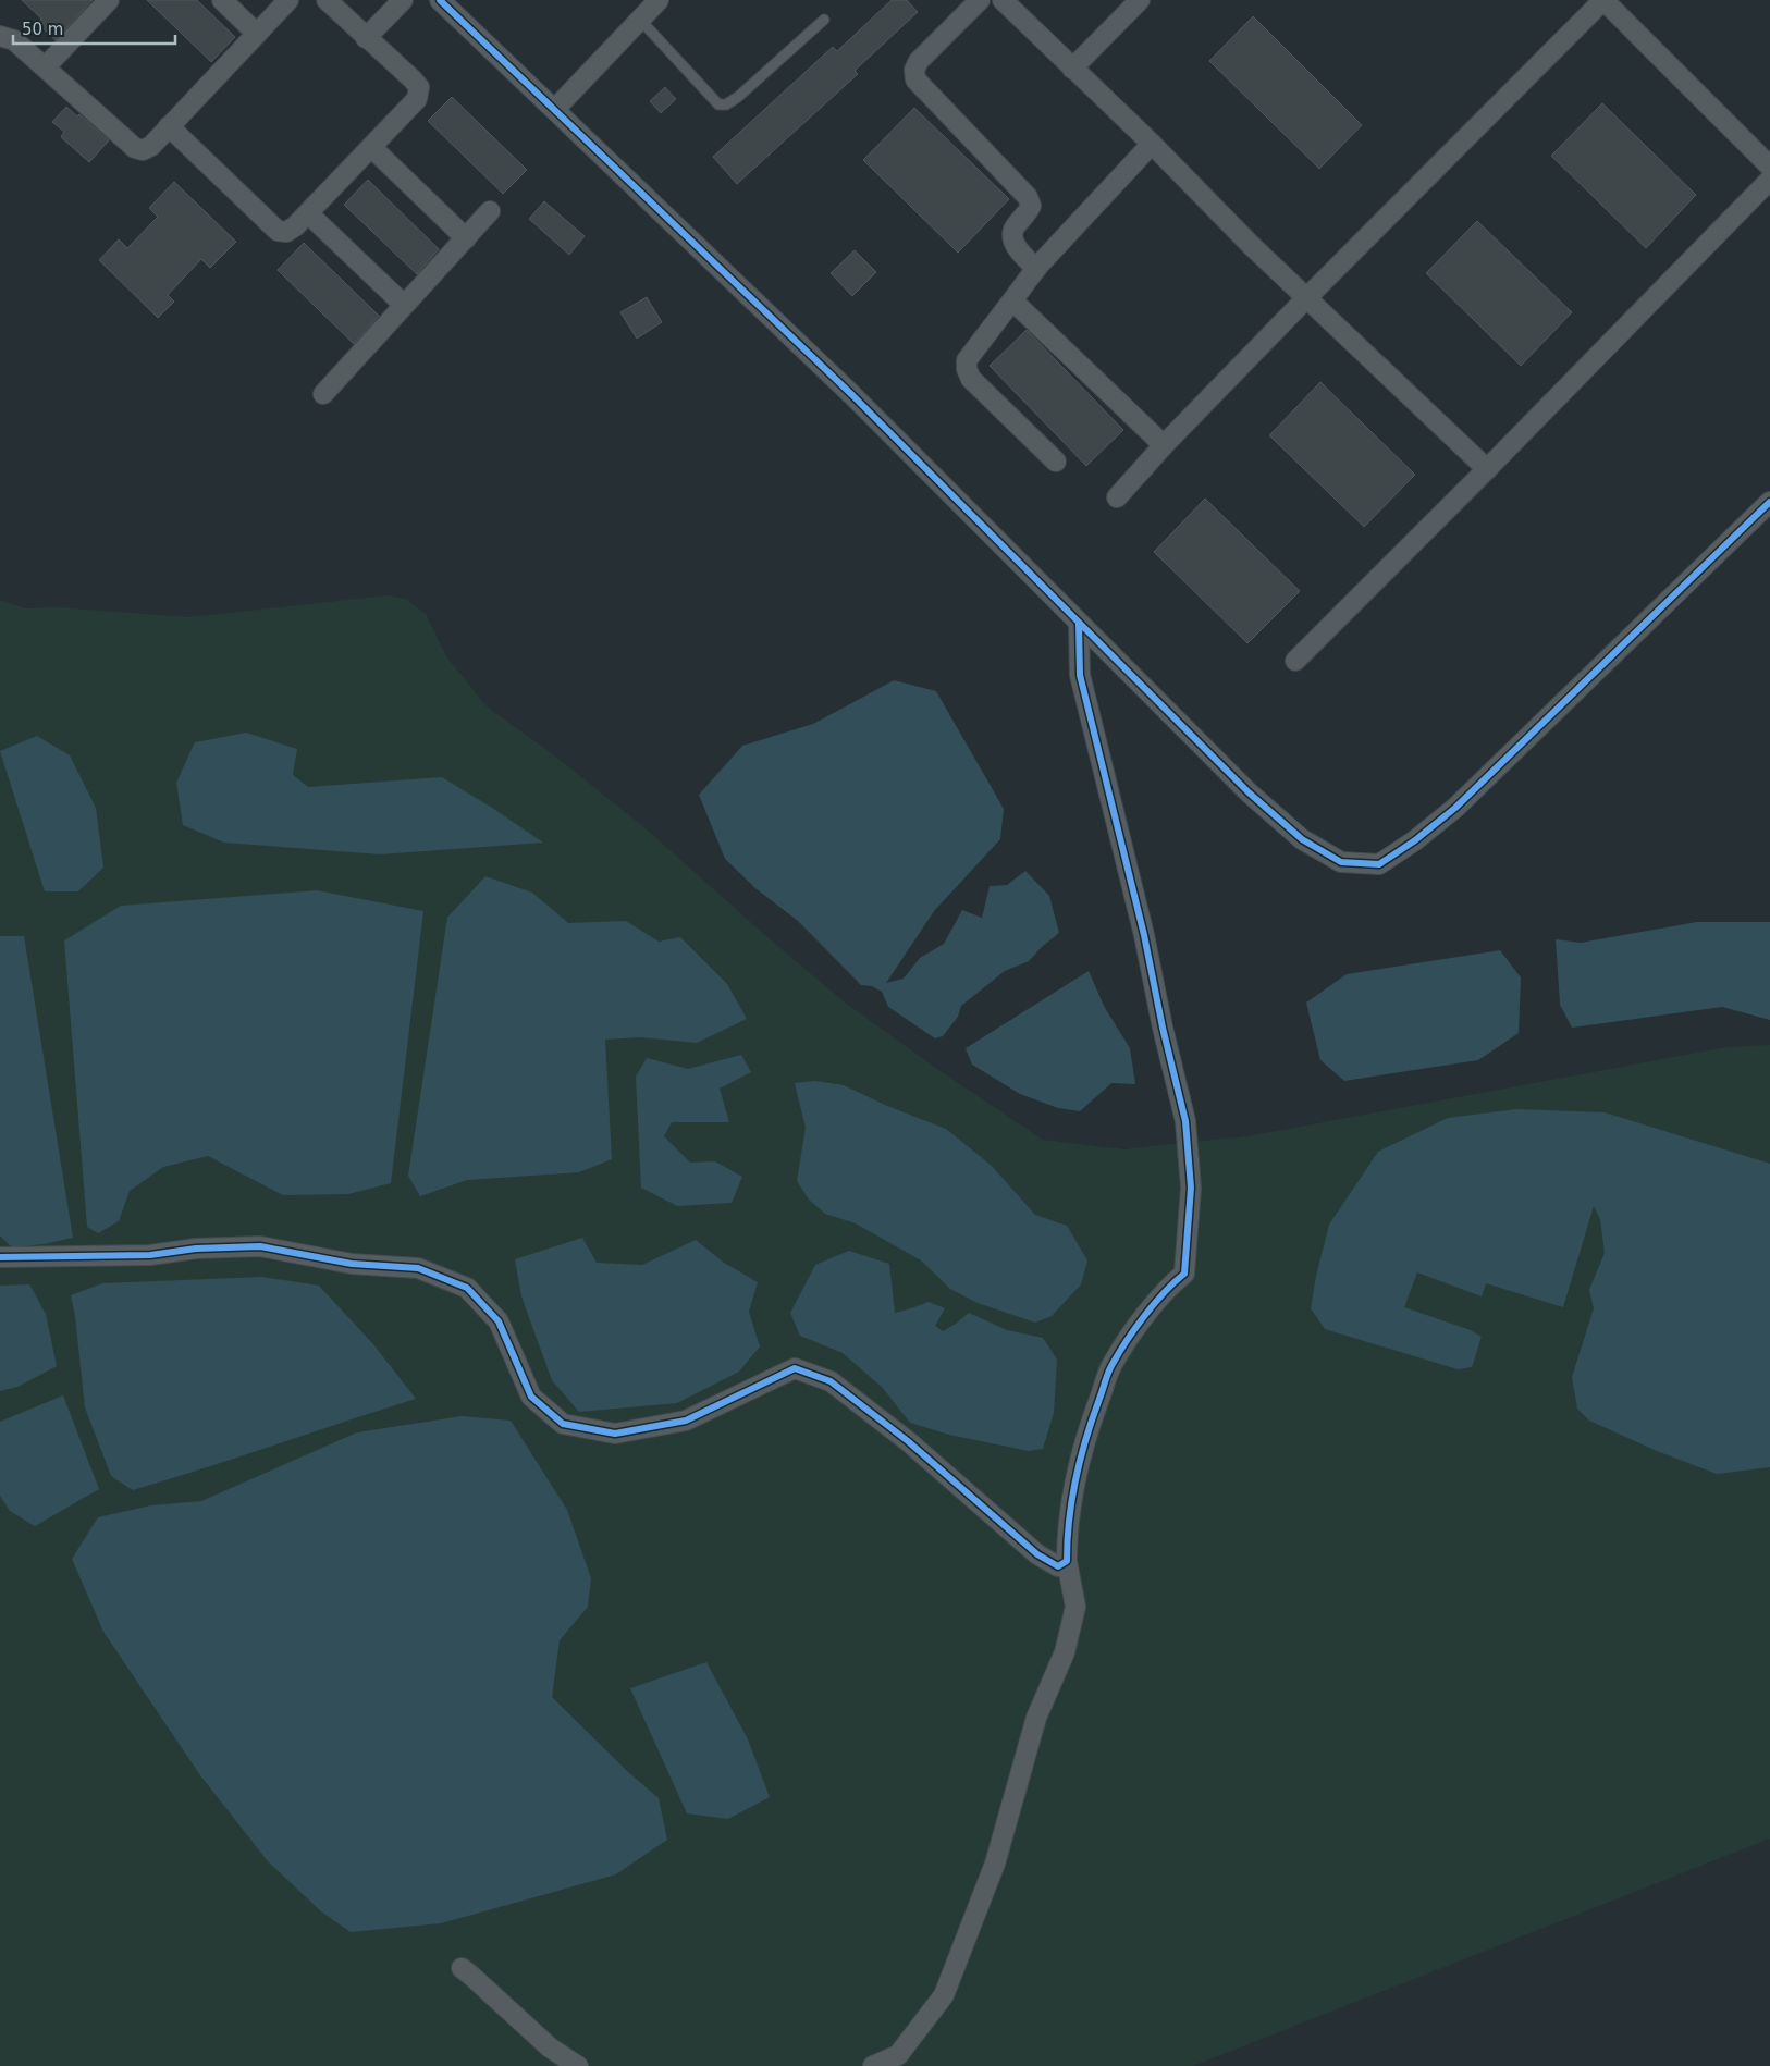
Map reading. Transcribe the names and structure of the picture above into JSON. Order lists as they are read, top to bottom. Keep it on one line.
{"scale_bar":"50 m"}
